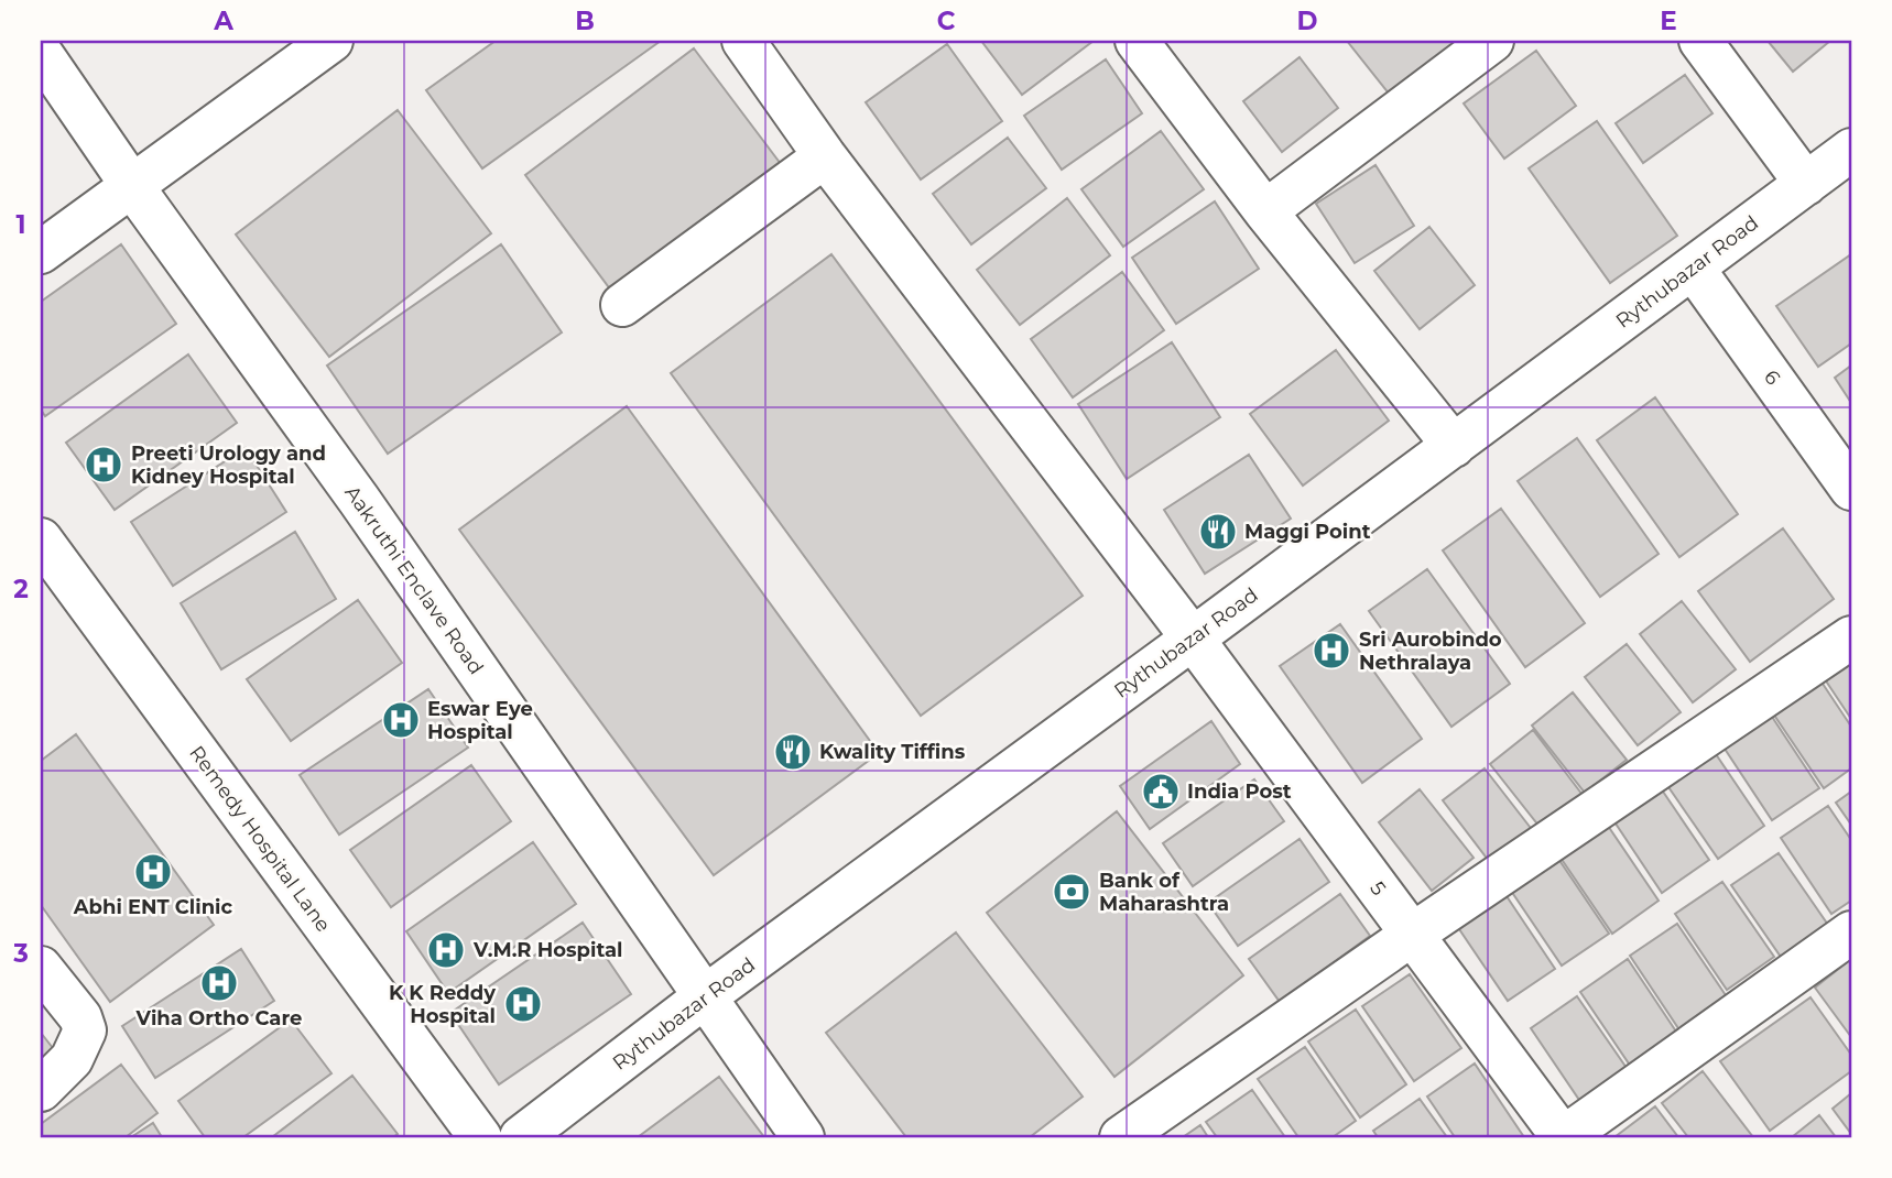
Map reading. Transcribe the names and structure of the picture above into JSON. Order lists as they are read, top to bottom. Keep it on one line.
{"streets":{"street":["Rythubazar Road","6","Aakruthi Enclave Road","Remedy Hospital Lane","5"]},"crossings":[["Rythubazar Road","6"],["Rythubazar Road","Aakruthi Enclave Road"],["Rythubazar Road","5"]],"places":{"hospital":["Preeti Urology and Kidney Hospital","Sri Aurobindo Nethralaya","Eswar Eye Hospital","Abhi ENT Clinic","V.M.R Hospital","Viha Ortho Care","K K Reddy Hospital"],"restaurant":["Maggi Point","Kwality Tiffins"],"public building":["India Post"],"bank":["Bank of Maharashtra"]},"grid":{"columns":["A","B","C","D","E"],"rows":["1","2","3"]}}
